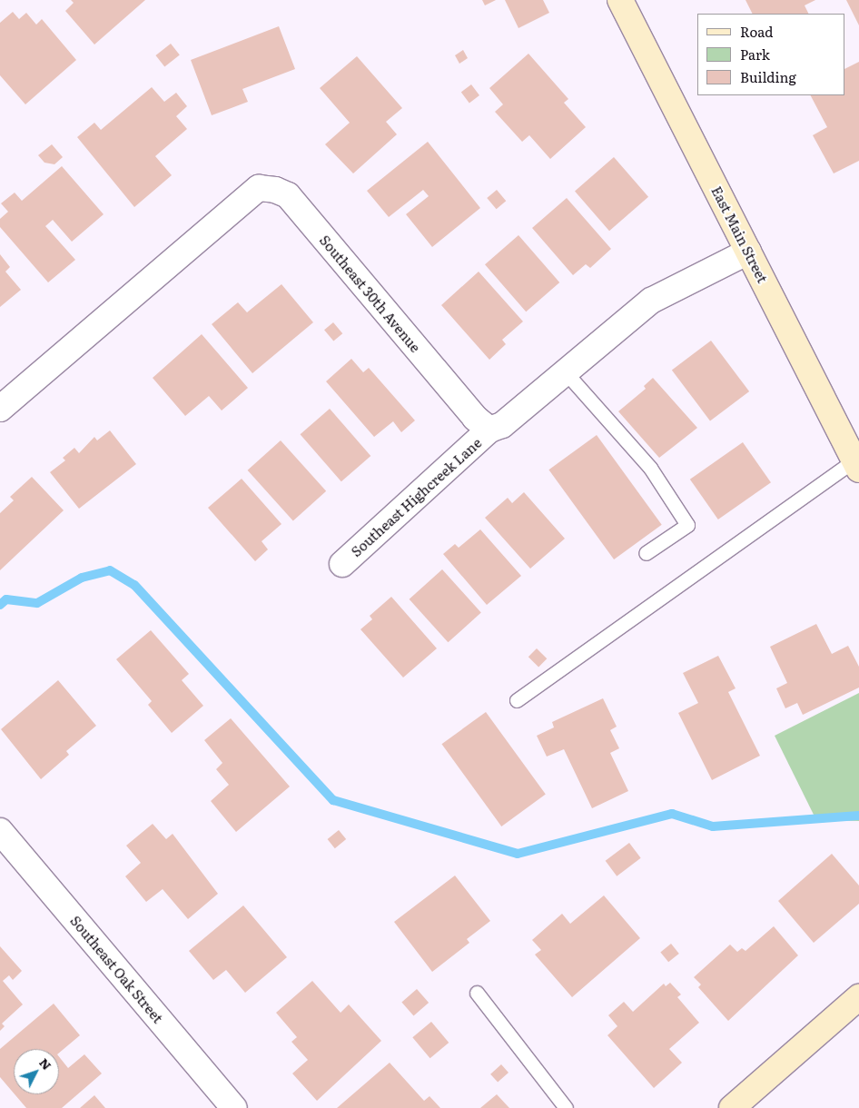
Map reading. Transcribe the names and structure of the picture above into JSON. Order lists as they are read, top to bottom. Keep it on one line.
{"streets":{"main road":["East Main Street"],"street":["Southeast 30th Avenue","Southeast Highcreek Lane","Southeast Oak Street"]},"crossings":[["Southeast 30th Avenue","Southeast Highcreek Lane"]],"legend":["Road","Park","Building"],"north":"top right"}
